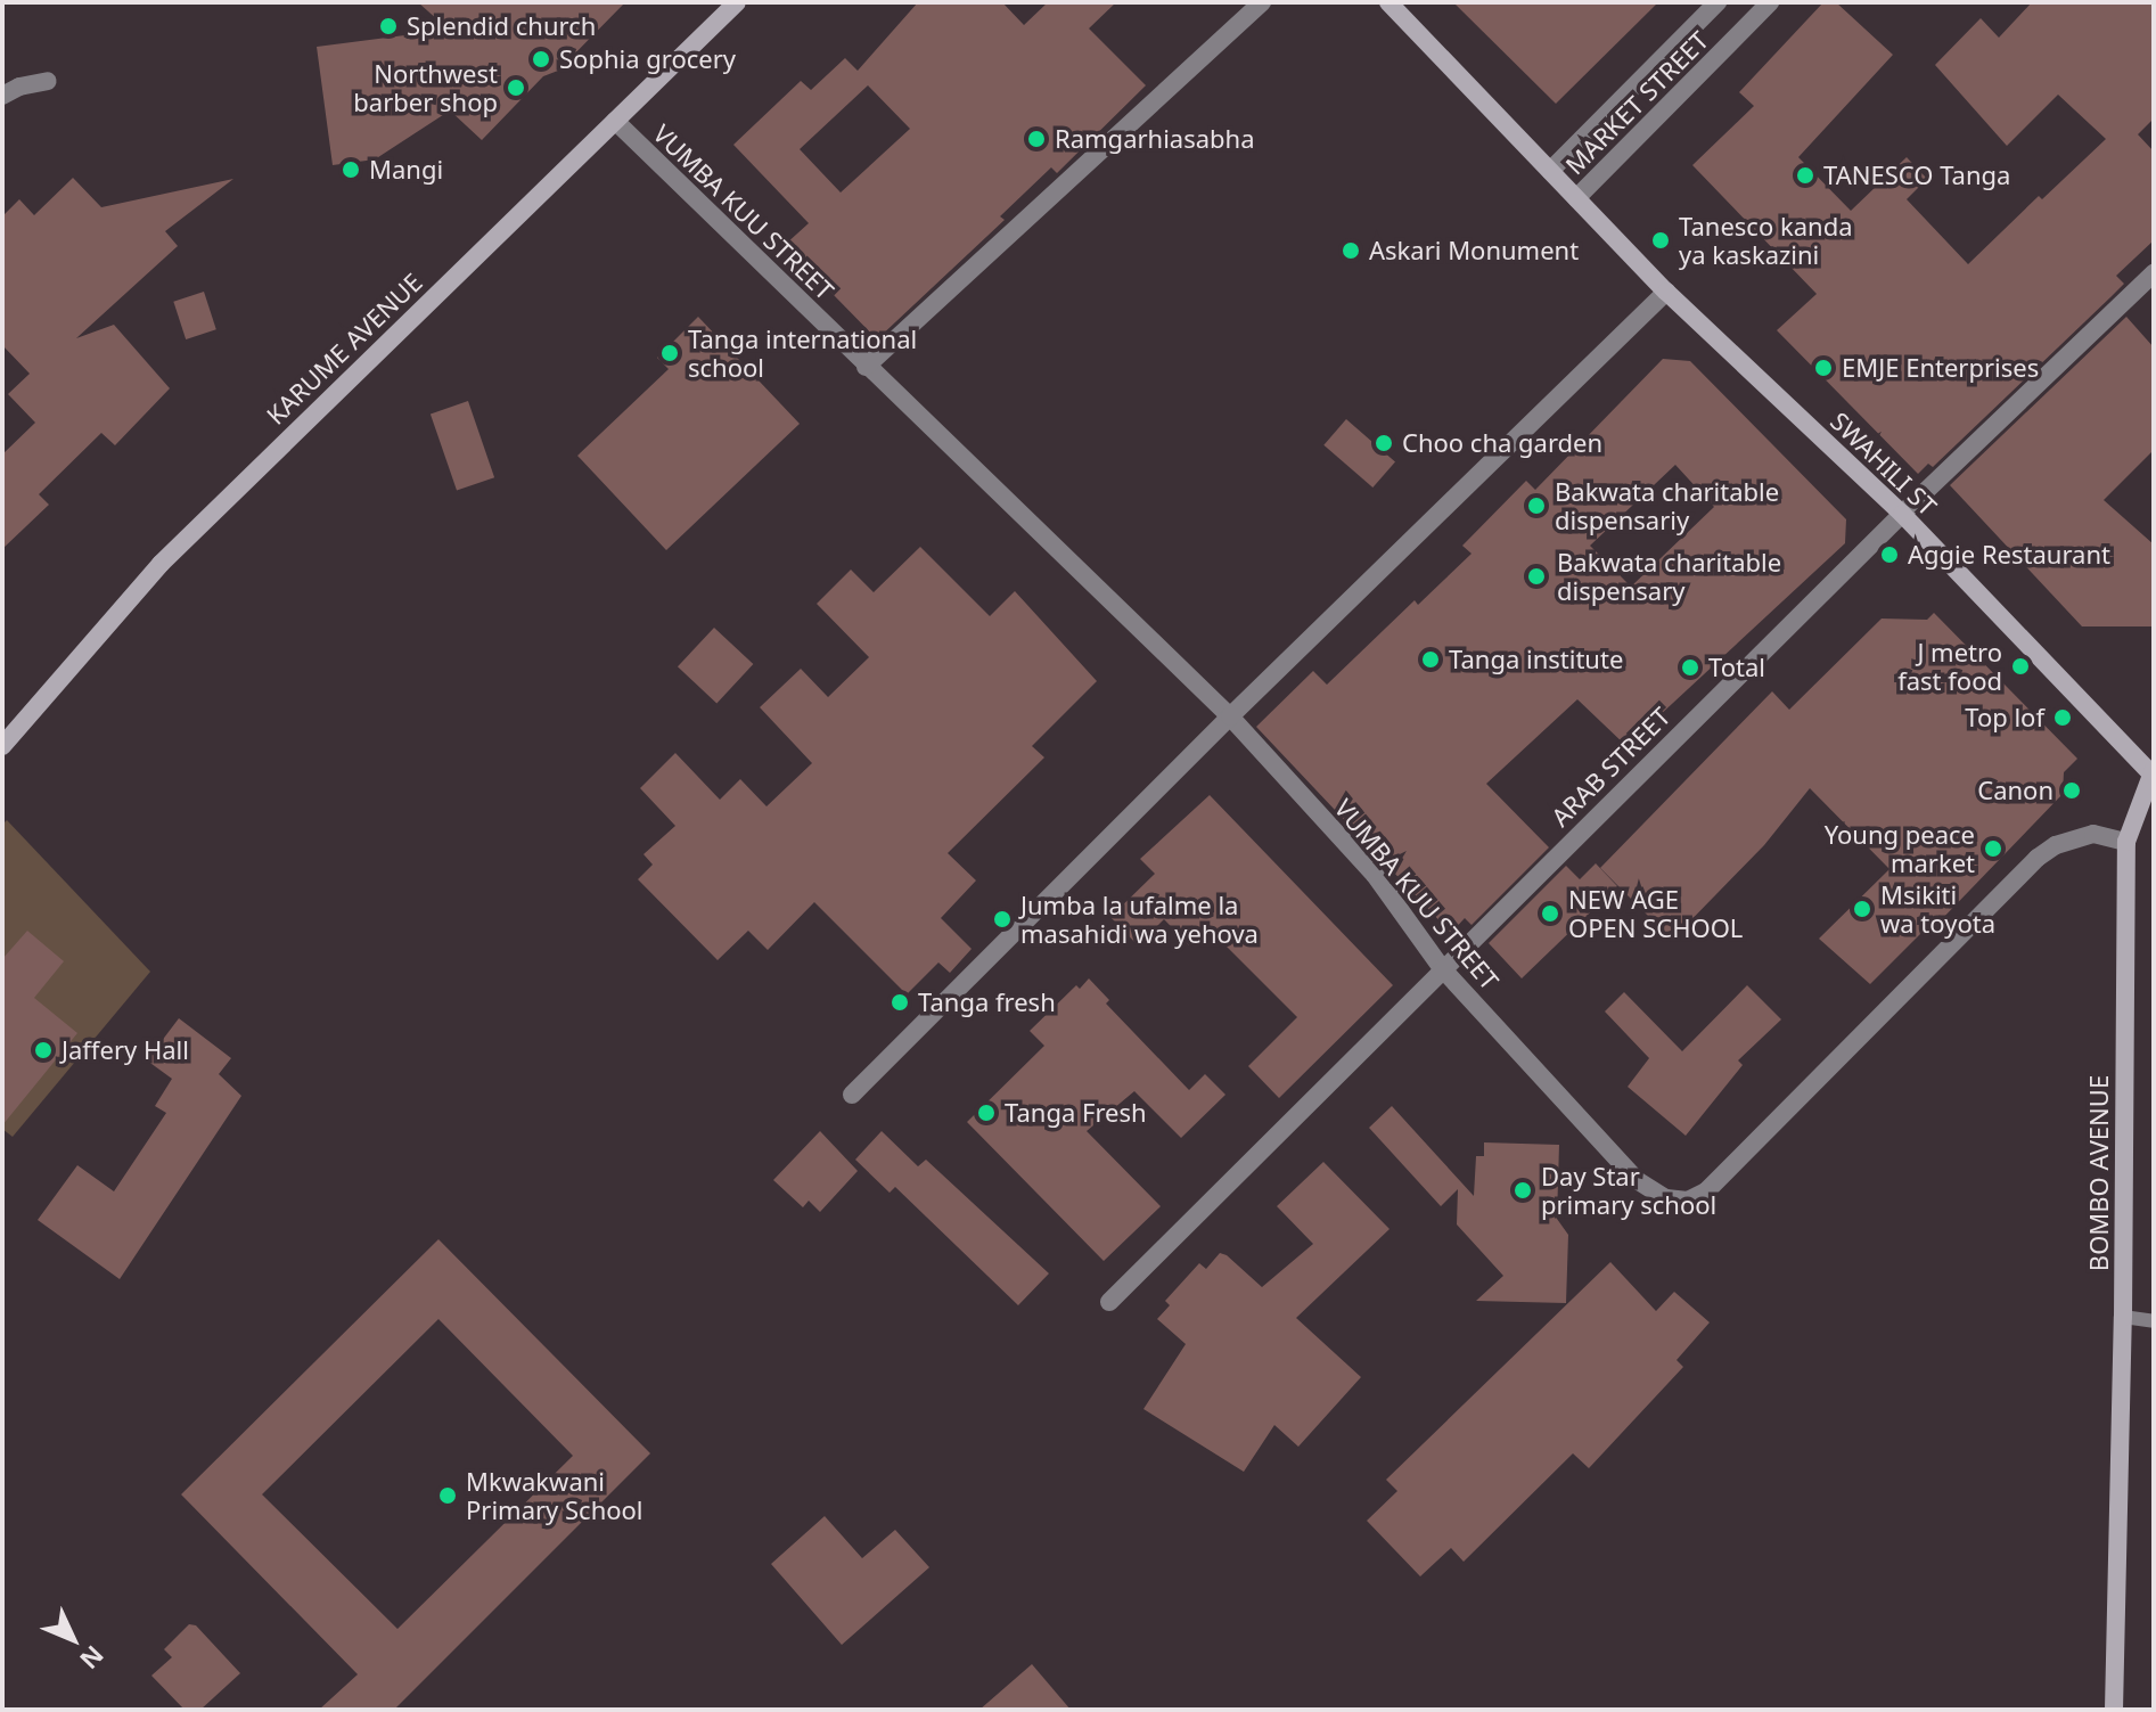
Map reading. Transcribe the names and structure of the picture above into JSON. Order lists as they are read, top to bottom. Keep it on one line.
{"streets":{"street":["MARKET STREET","VUMBA KUU STREET","KARUME AVENUE","SWAHILI ST","ARAB STREET","BOMBO AVENUE"]},"crossings":[["MARKET STREET","SWAHILI ST"],["VUMBA KUU STREET","KARUME AVENUE"],["VUMBA KUU STREET","ARAB STREET"],["VUMBA KUU STREET","BOMBO AVENUE"],["SWAHILI ST","ARAB STREET"],["SWAHILI ST","BOMBO AVENUE"]],"places":["Splendid church","Sophia grocery","Northwest barber shop","Ramgarhiasabha","Mangi","TANESCO Tanga","Tanesco kanda ya kaskazini","Askari Monument","Tanga international school","EMJE Enterprises","Choo cha garden","Bakwata charitable dispensariy","Aggie Restaurant","Bakwata charitable dispensary","Tanga institute","J metro fast food","Total","Top lof","Canon","Young peace market","Msikiti wa toyota","NEW AGE OPEN SCHOOL","Jumba la ufalme la masahidi wa yehova","Tanga fresh","Jaffery Hall","Tanga Fresh","Day Star primary school","Mkwakwani Primary School"],"north":"bottom right"}
